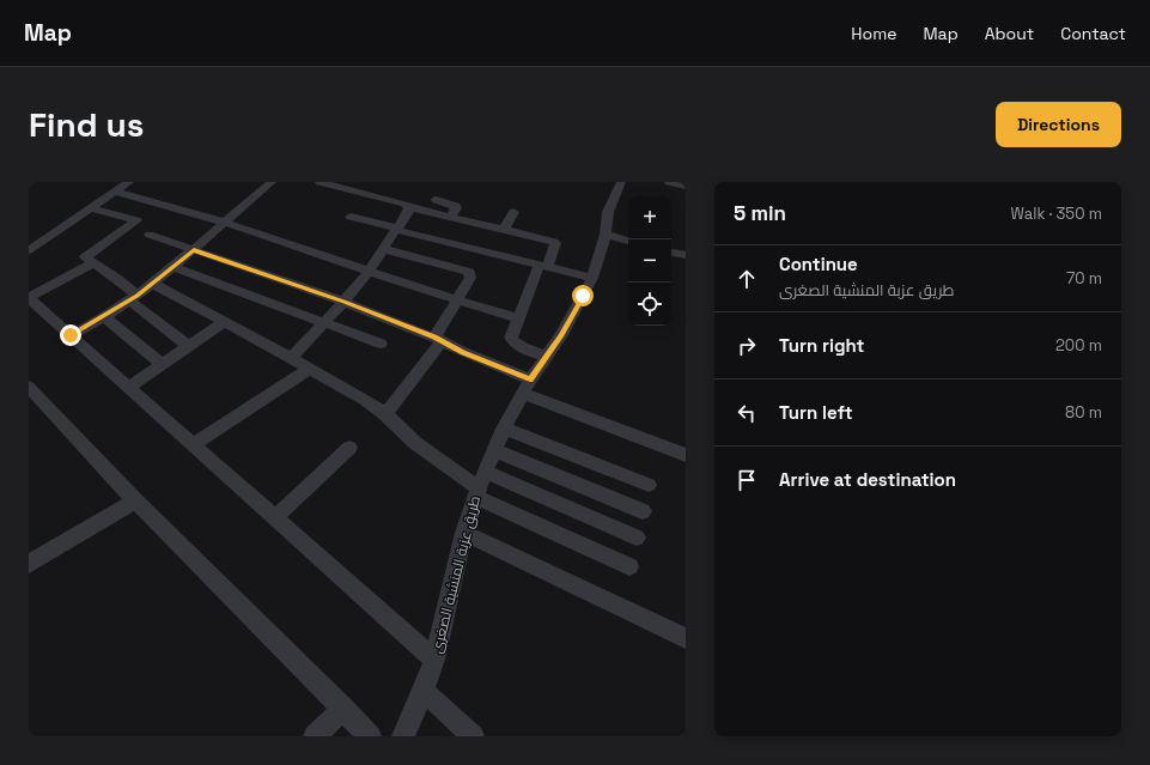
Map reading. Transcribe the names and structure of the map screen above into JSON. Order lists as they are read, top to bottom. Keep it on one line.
{"streets":{"street":["طريق عزبة المنشية الصغرى"]},"page":{"header":"Map","nav":["Home","Map","About","Contact"],"buttons":"Directions","title":"Find us","heading":["5 min","Walk · 350 m"],"map_buttons":["+","−"],"list":[["Continue","طريق عزبة المنشية الصغرى","70 m"],["Turn right","200 m"],["Turn left","80 m"],"Arrive at destination"]}}
